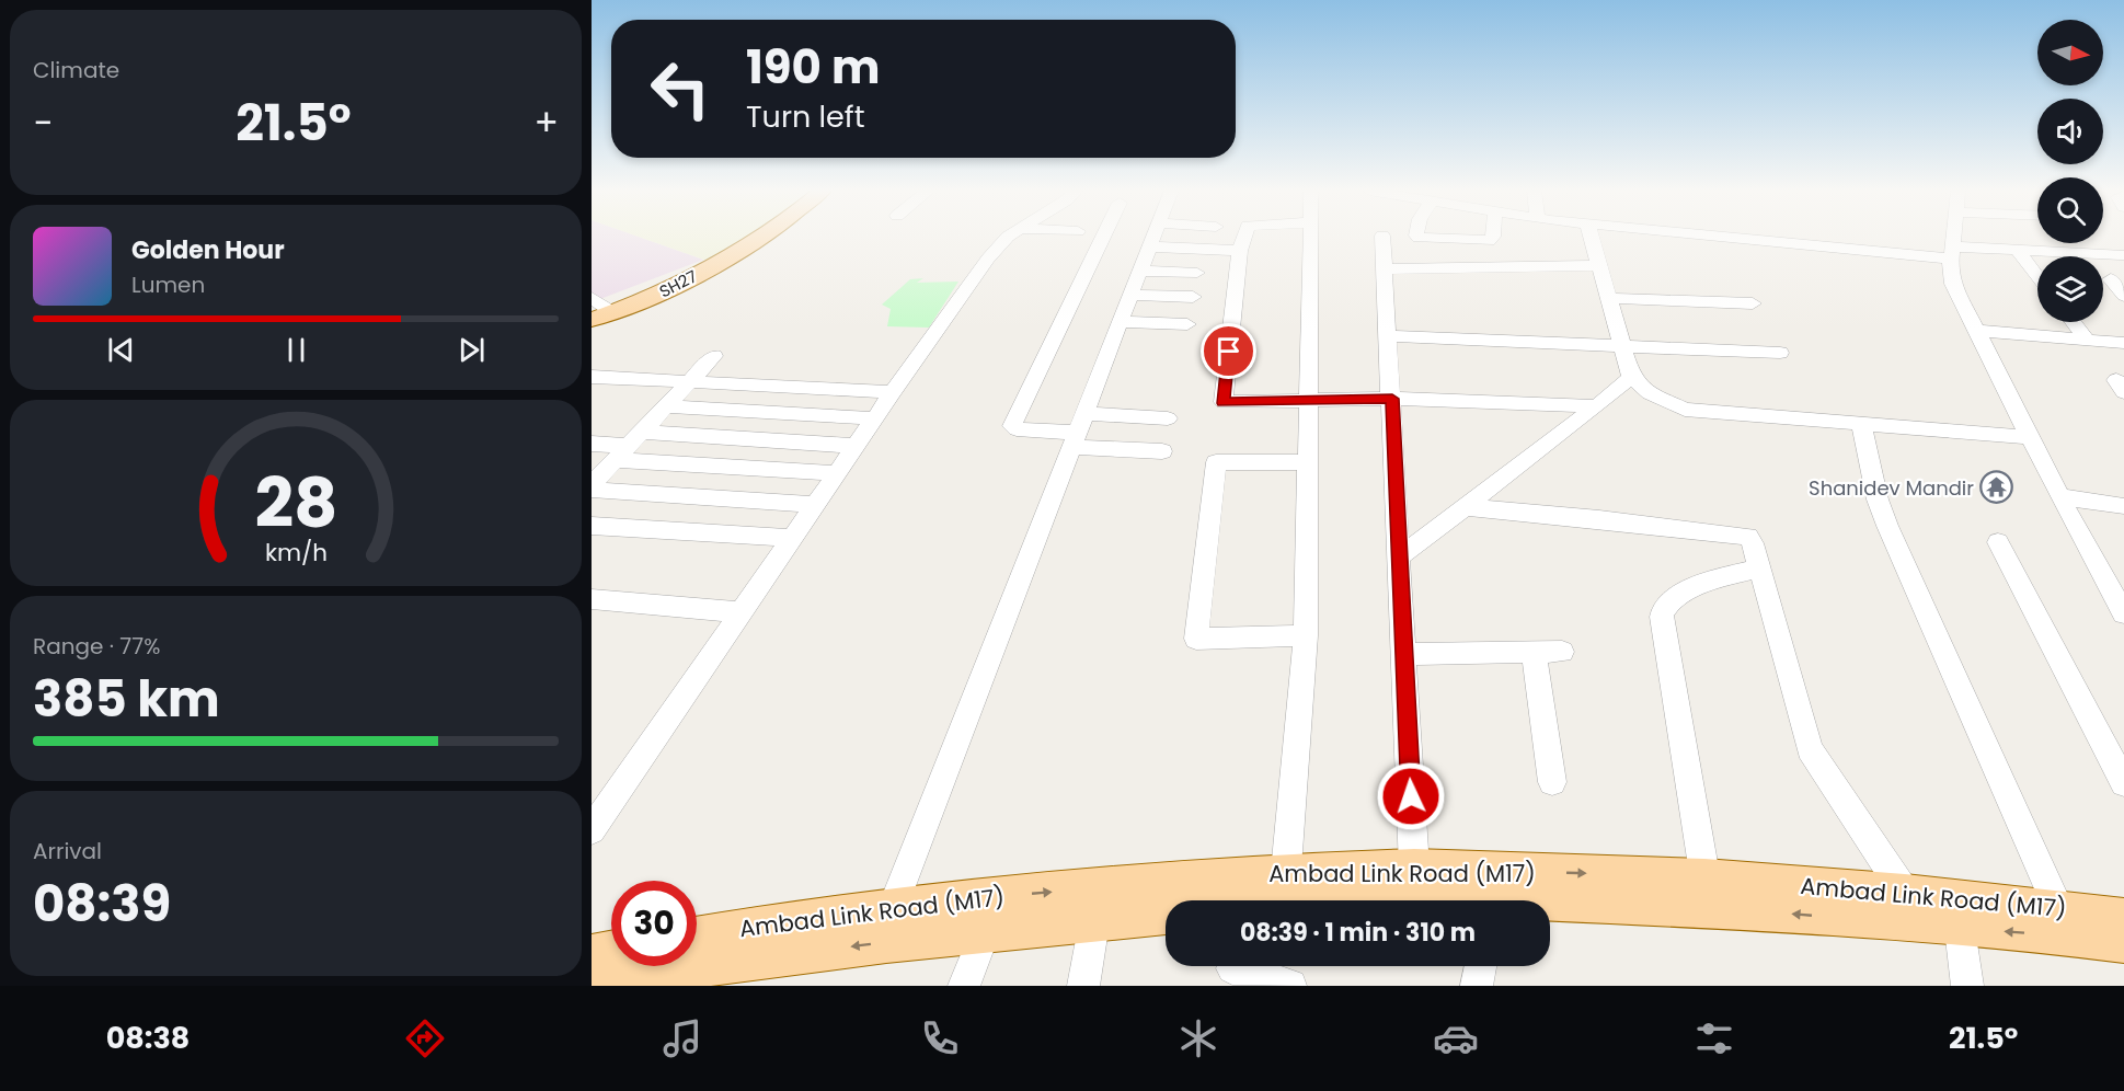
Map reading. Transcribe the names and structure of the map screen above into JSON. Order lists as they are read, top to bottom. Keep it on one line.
{"streets":{"main road":["SH27","Ambad Link Road (M17)"]},"places":{"temple":["Shanidev Mandir"]},"north":"right","page":{"tile":["Climate",["Range · 77%","385 km"],["Arrival","08:39"]],"turn":["190 m","Turn left"],"heat":["−","21.5°","+"],"song":["Golden Hour","Lumen"],"limit":"30","trip":"08:39 · 1 min · 310 m","tabs":["08:38","21.5°"],"gauge":["28","km/h"]}}
